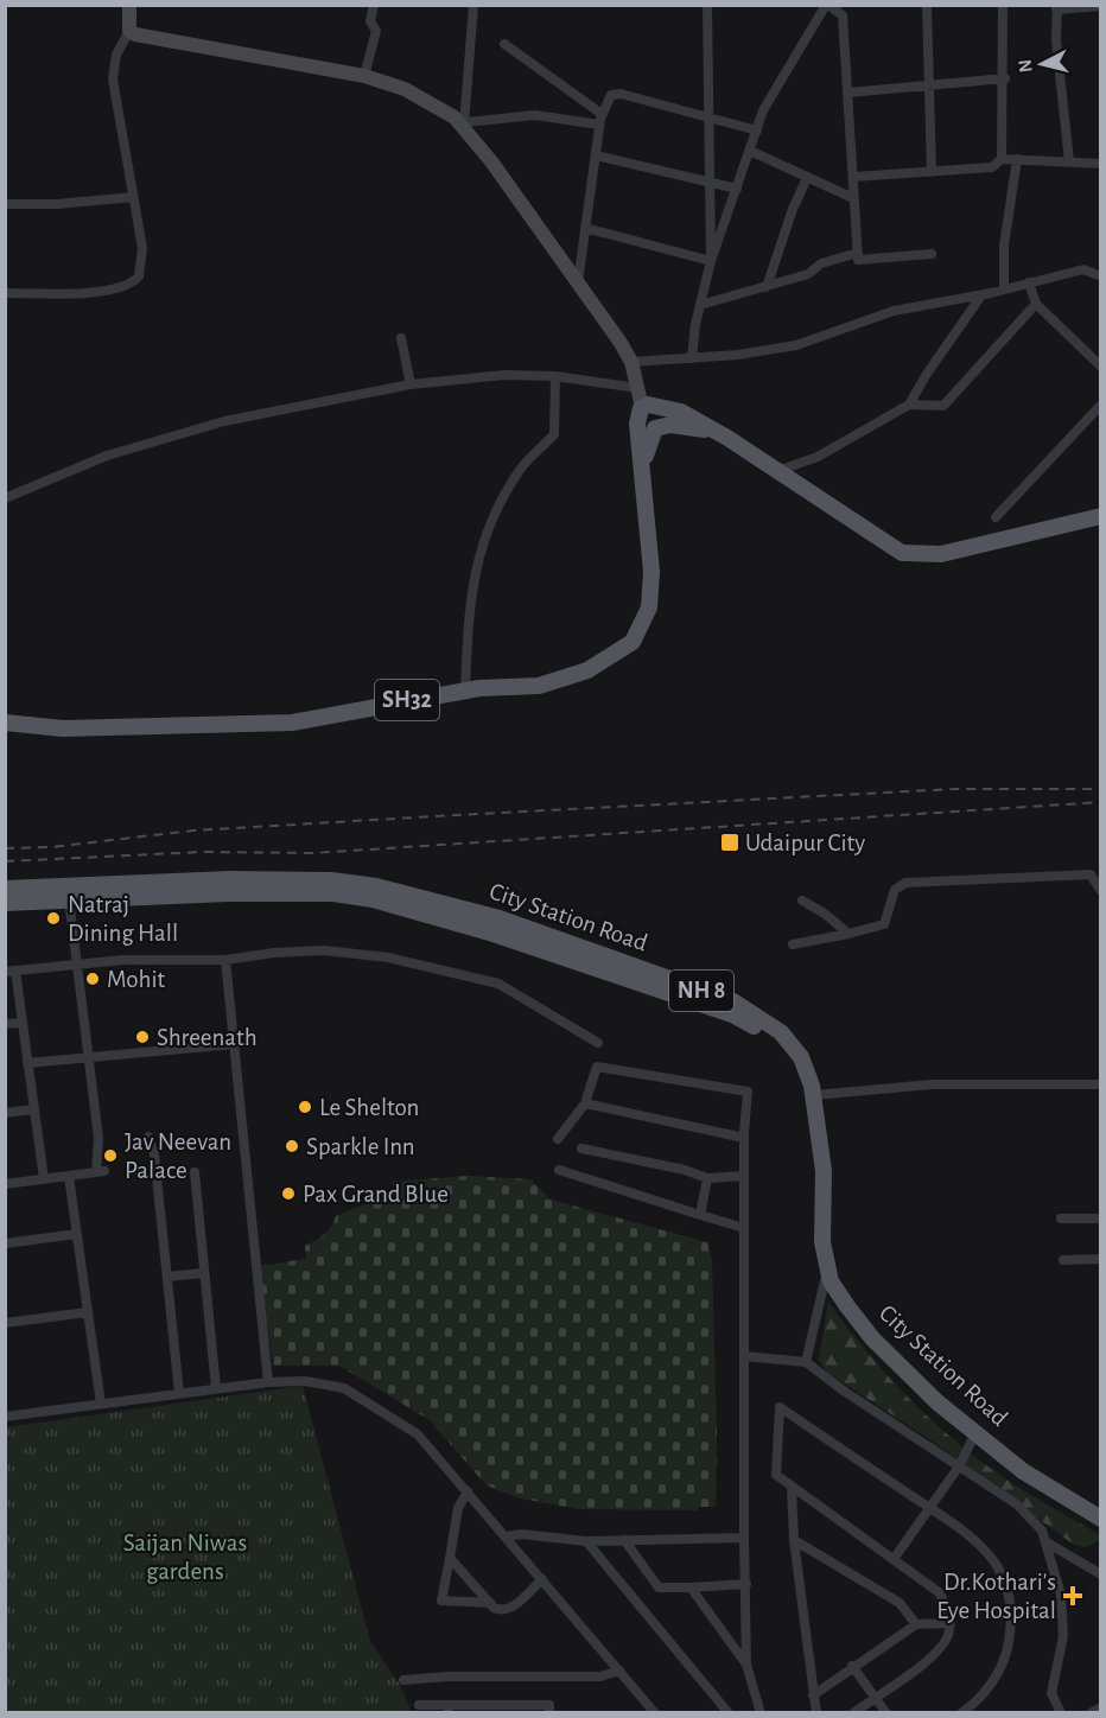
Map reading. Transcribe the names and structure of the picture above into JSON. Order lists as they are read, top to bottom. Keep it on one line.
{"streets":{"main road":["SH32","City Station Road","NH 8"]},"parks":["Saijan Niwas gardens"],"places":{"transit":["Udaipur City"],"other":["Natraj Dining Hall","Mohit","Shreenath","Le Shelton","Sparkle Inn","Jav Neevan Palace","Pax Grand Blue"],"health":["Dr.Kothari's Eye Hospital"]},"north":"left"}
